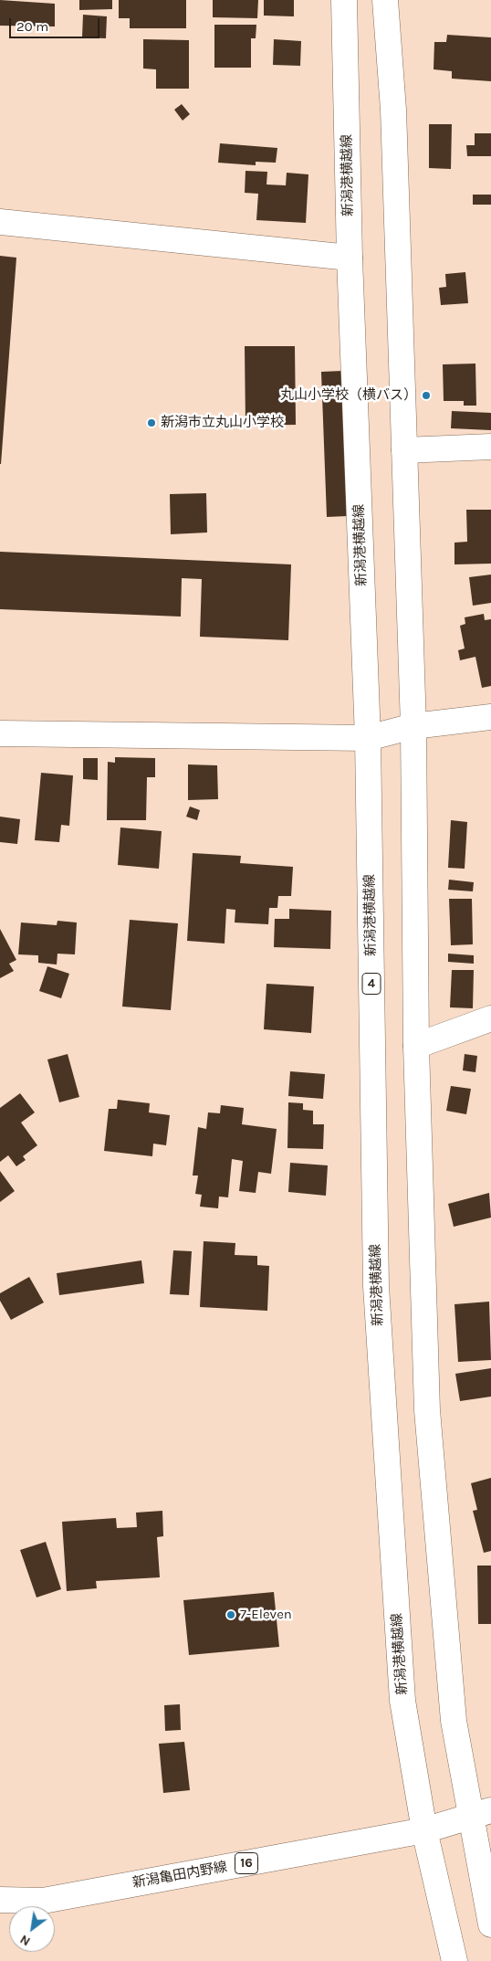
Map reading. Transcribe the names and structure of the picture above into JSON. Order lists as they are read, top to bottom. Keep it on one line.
{"streets":{"main road":["新潟港横越線","4","16","新潟亀田内野線"]},"crossings":[["新潟港横越線","新潟亀田内野線"]],"places":["丸山小学校（横バス）","新潟市立丸山小学校","7-Eleven"],"scale_bar":"20 m","north":"bottom left"}
